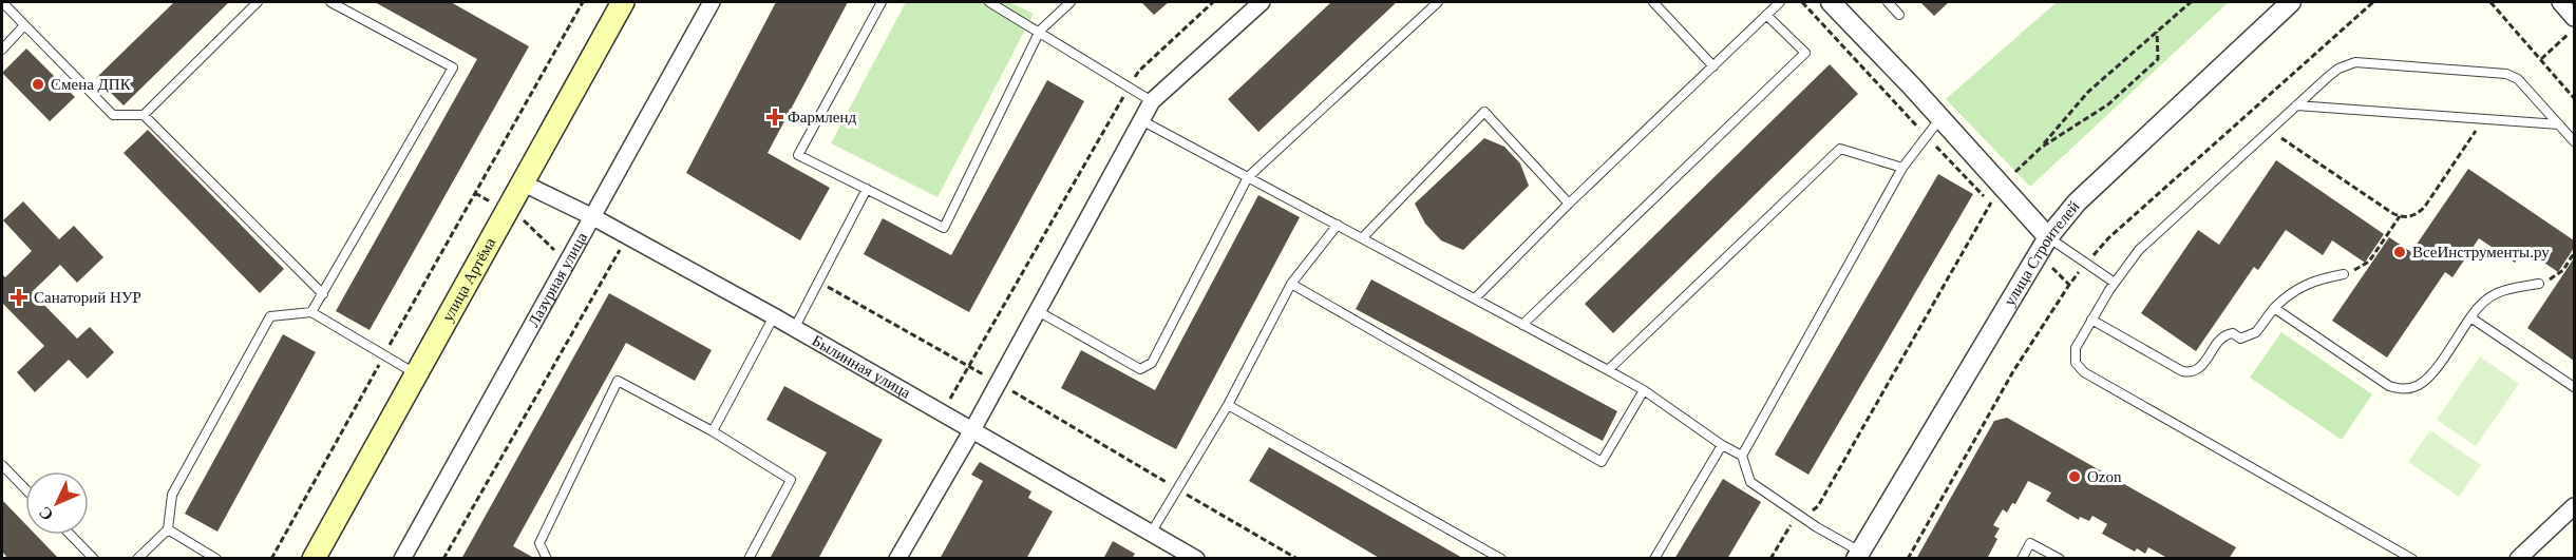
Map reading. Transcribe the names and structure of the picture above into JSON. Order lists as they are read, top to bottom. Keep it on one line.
{"streets":{"main road":["улица Артёма"],"street":["улица Строителей","Лазурная улица","Былинная улица"]},"crossings":[["улица Артёма","Былинная улица"],["Лазурная улица","Былинная улица"]],"places":{"other":["Смена ДПК","ВсеИнструменты.ру","Ozon"],"health":["Фармленд","Санаторий НУР"]},"north":"bottom left"}
